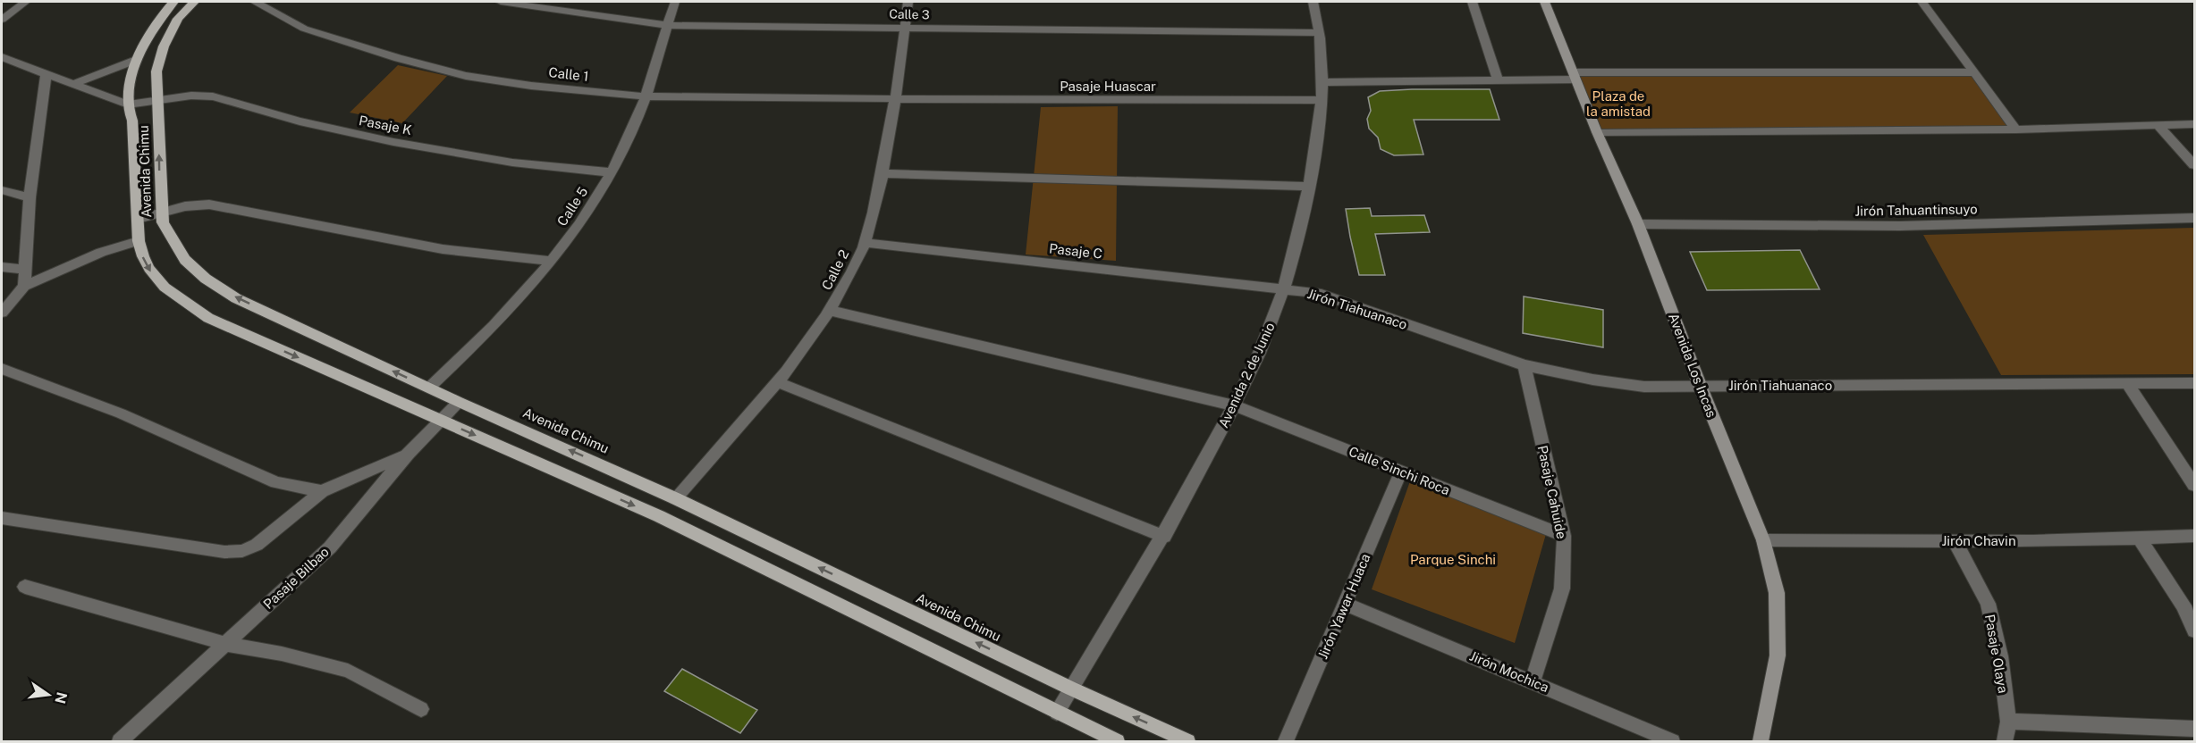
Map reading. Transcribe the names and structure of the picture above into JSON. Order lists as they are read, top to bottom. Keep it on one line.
{"streets":{"main road":["Avenida Chimu"],"street":["Calle 3","Calle 1","Pasaje Huascar","Pasaje K","Calle 5","Jirón Tahuantinsuyo","Pasaje C","Calle 2","Jirón Tiahuanaco","Avenida Los Incas","Avenida 2 de Junio","Calle Sinchi Roca","Pasaje Cahuide","Jirón Chavin","Pasaje Bilbao","Jirón Yawar Huaca","Pasaje Olaya","Jirón Mochica"]},"crossings":[["Calle 3","Calle 5"],["Calle 3","Calle 2"],["Calle 3","Avenida 2 de Junio"],["Calle 1","Pasaje Huascar"],["Calle 1","Calle 5"],["Calle 1","Calle 2"],["Pasaje Huascar","Calle 2"],["Pasaje Huascar","Avenida 2 de Junio"],["Pasaje K","Avenida Chimu"],["Pasaje K","Calle 5"],["Avenida Chimu","Calle 5"],["Avenida Chimu","Calle 2"],["Avenida Chimu","Avenida 2 de Junio"],["Avenida Chimu","Pasaje Bilbao"],["Jirón Tahuantinsuyo","Avenida Los Incas"],["Pasaje C","Calle 2"],["Pasaje C","Jirón Tiahuanaco"],["Pasaje C","Avenida 2 de Junio"],["Calle 2","Calle Sinchi Roca"],["Jirón Tiahuanaco","Avenida Los Incas"],["Jirón Tiahuanaco","Avenida 2 de Junio"],["Jirón Tiahuanaco","Pasaje Cahuide"],["Avenida Los Incas","Jirón Chavin"],["Avenida 2 de Junio","Calle Sinchi Roca"],["Calle Sinchi Roca","Pasaje Cahuide"],["Calle Sinchi Roca","Jirón Yawar Huaca"],["Pasaje Cahuide","Jirón Mochica"],["Jirón Chavin","Pasaje Olaya"],["Jirón Yawar Huaca","Jirón Mochica"]],"parks":["Plaza de la amistad","Parque Sinchi"],"north":"right"}
